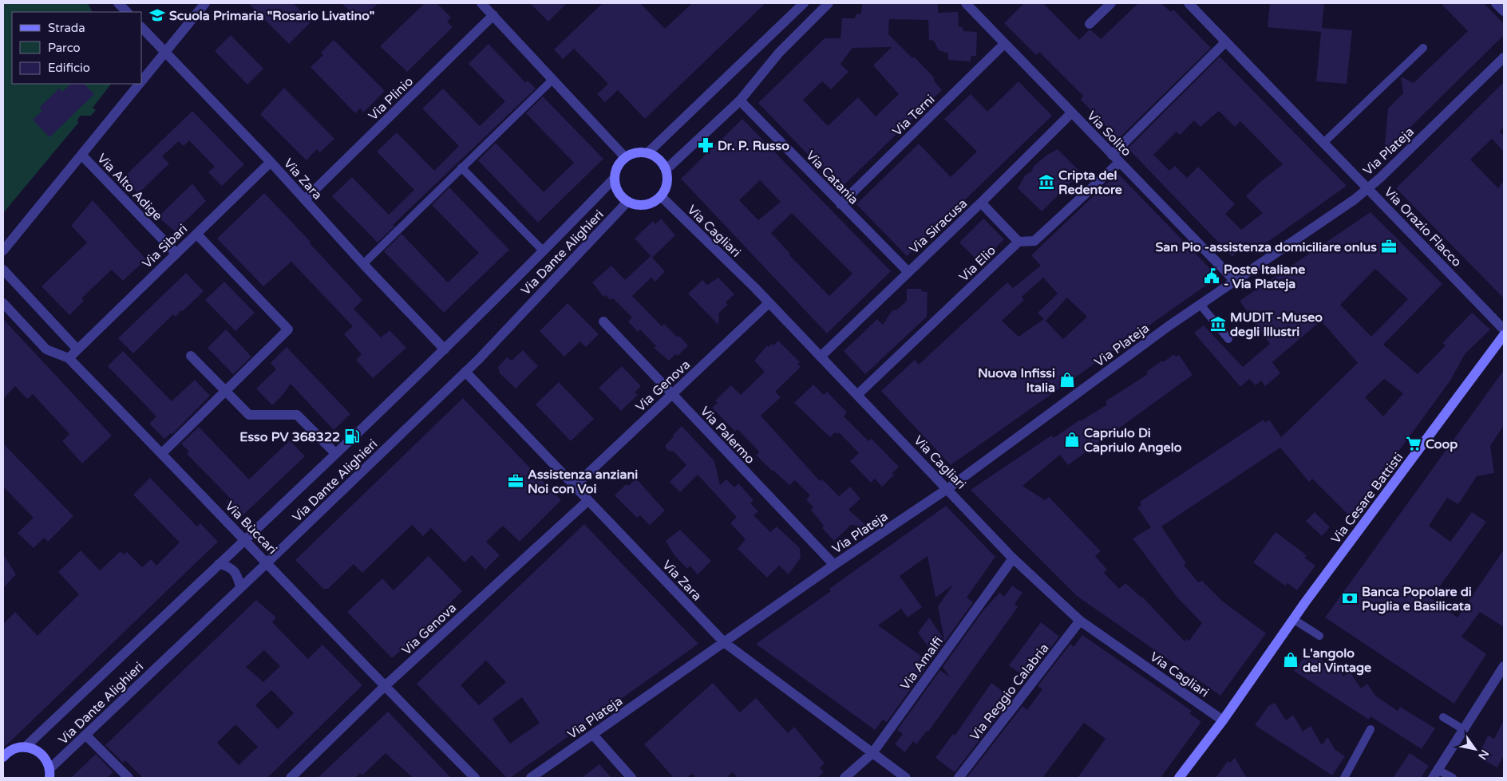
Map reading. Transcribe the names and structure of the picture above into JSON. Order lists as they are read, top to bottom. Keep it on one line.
{"streets":{"main road":["Via Cesare Battisti"],"street":["Via Plinio","Via Terni","Via Solìto","Via Plateja","Via Catania","Via Zara","Via Alto Adige","Via Siracusa","Via Orazio Flacco","Via Cagliari","Via Sibari","Via Dante Alighieri","Via Elio","Via Genova","Via Palermo","Via Bùccari","Via Amalfi","Via Reggio Calabria"]},"crossings":[["Via Plinio","Via Zara"],["Via Terni","Via Solìto"],["Via Terni","Via Catania"],["Via Solìto","Via Plateja"],["Via Solìto","Via Siracusa"],["Via Plateja","Via Zara"],["Via Plateja","Via Orazio Flacco"],["Via Plateja","Via Cagliari"],["Via Plateja","Via Palermo"],["Via Catania","Via Siracusa"],["Via Zara","Via Alto Adige"],["Via Zara","Via Sibari"],["Via Zara","Via Dante Alighieri"],["Via Zara","Via Genova"],["Via Zara","Via Amalfi"],["Via Alto Adige","Via Sibari"],["Via Siracusa","Via Cagliari"],["Via Cagliari","Via Dante Alighieri"],["Via Cagliari","Via Elio"],["Via Cagliari","Via Genova"],["Via Cagliari","Via Cesare Battisti"],["Via Cagliari","Via Amalfi"],["Via Cagliari","Via Reggio Calabria"],["Via Sibari","Via Bùccari"],["Via Dante Alighieri","Via Bùccari"],["Via Genova","Via Palermo"],["Via Genova","Via Bùccari"]],"places":{"school or university":["Scuola Primaria \"Rosario Livatino\""],"pharmacy":["Dr. P. Russo"],"museum":["Cripta del Redentore","MUDIT -Museo degli Illustri"],"office":["San Pio -assistenza domiciliare onlus","Assistenza anziani Noi con Voi"],"public building":["Poste Italiane - Via Plateja"],"shop":["Nuova Infissi Italia","Capriulo Di Capriulo Angelo","L'angolo del Vintage"],"fuel station":["Esso PV 368322"],"supermarket":["Coop"],"bank":["Banca Popolare di Puglia e Basilicata"]},"legend":["Strada","Parco","Edificio"],"north":"bottom right"}
